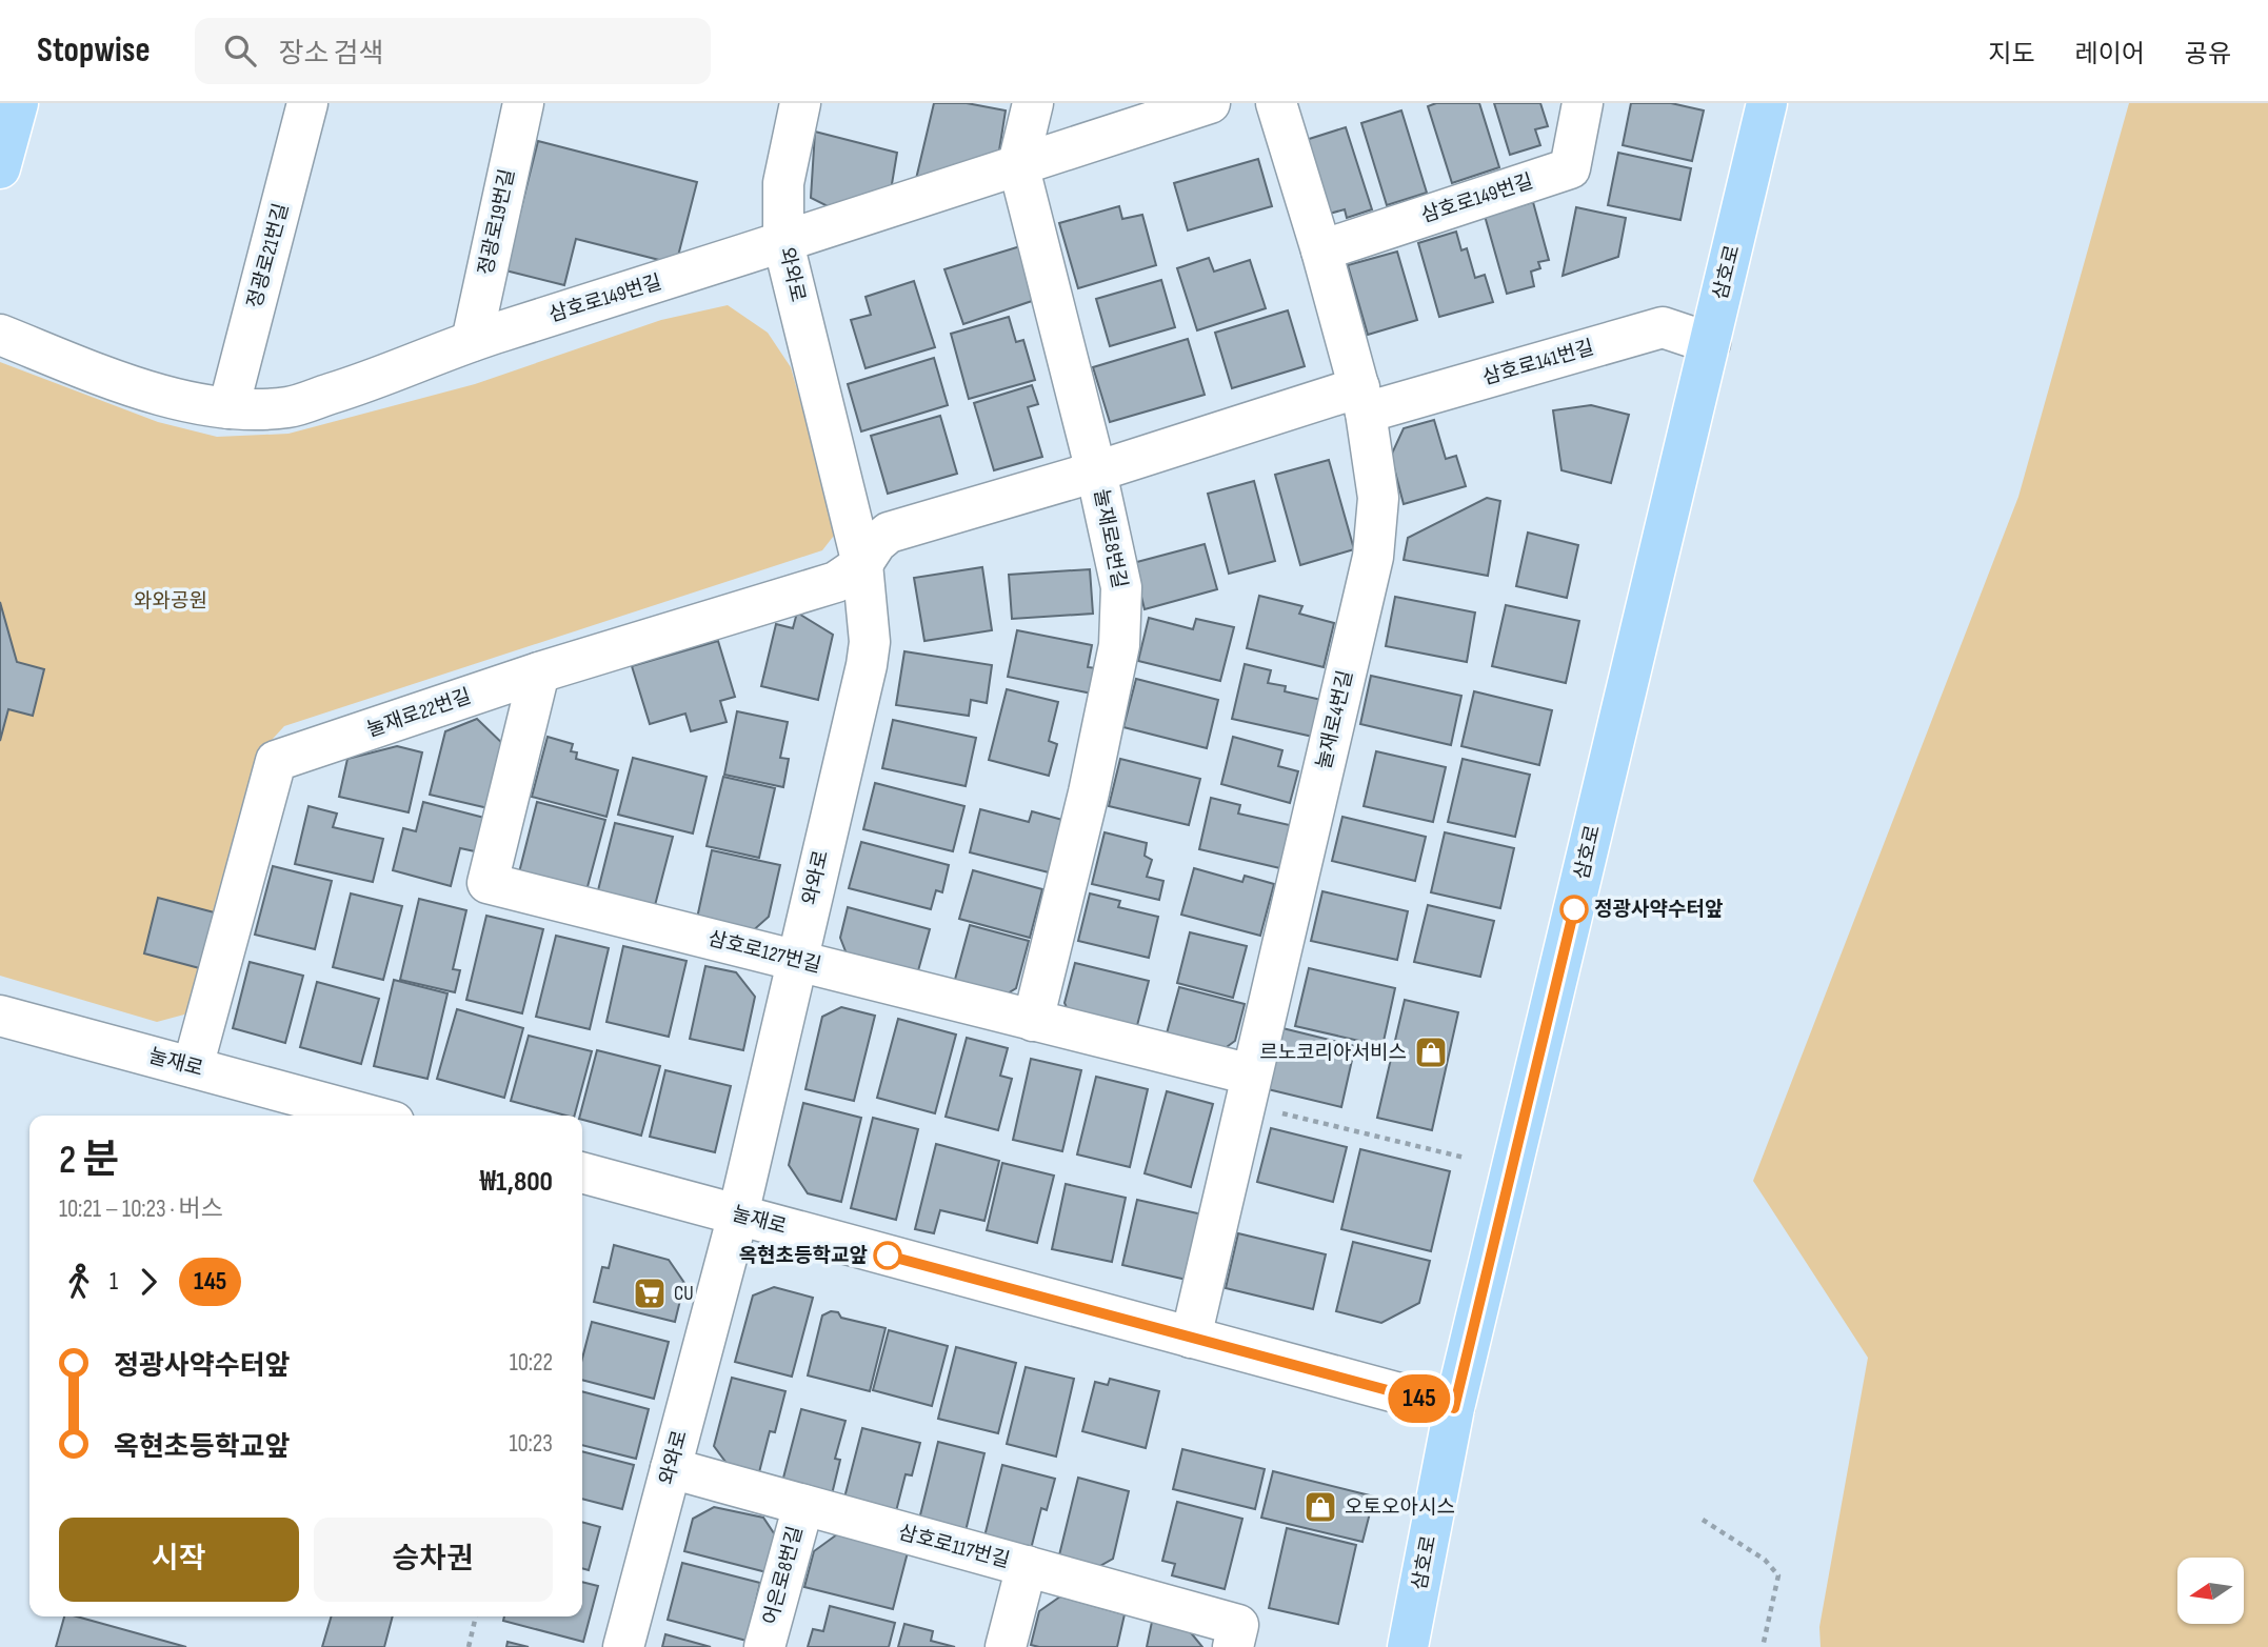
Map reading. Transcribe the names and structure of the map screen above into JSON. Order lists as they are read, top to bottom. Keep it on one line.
{"streets":{"main road":["삼호로"],"street":["삼호로149번길","정광로19번길","정광로21번길","와와로","삼호로141번길","눌재로8번길","눌재로22번길","눌재로4번길","삼호로127번길","눌재로","삼호로117번길","어은로8번길"]},"crossings":[["삼호로149번길","정광로19번길"],["삼호로149번길","정광로21번길"],["삼호로149번길","와와로"],["삼호로149번길","눌재로8번길"],["삼호로149번길","눌재로4번길"],["삼호로","삼호로141번길"],["삼호로","눌재로"],["와와로","눌재로22번길"],["와와로","삼호로127번길"],["와와로","눌재로"],["와와로","삼호로117번길"],["삼호로141번길","눌재로8번길"],["삼호로141번길","눌재로22번길"],["삼호로141번길","눌재로4번길"],["눌재로8번길","눌재로22번길"],["눌재로8번길","삼호로127번길"],["눌재로22번길","삼호로127번길"],["눌재로22번길","눌재로"],["눌재로4번길","삼호로127번길"],["눌재로4번길","눌재로"],["삼호로117번길","어은로8번길"]],"parks":["와와공원"],"places":{"other":["정광사약수터앞","옥현초등학교앞"],"shop":["르노코리아서비스","오토오아시스"],"supermarket":["CU"]},"lines":["bus line 145"],"north":"left","page":{"header":"Stopwise","search":"장소 검색","nav":["지도","레이어","공유"],"on_map":"145","heading":["2 분","10:21 – 10:23 · 버스","₩1,800"],"legs":["1","145"],"list":[{"name":"정광사약수터앞","value":"10:22"},{"name":"옥현초등학교앞","value":"10:23"}],"buttons":["시작","승차권"]}}
